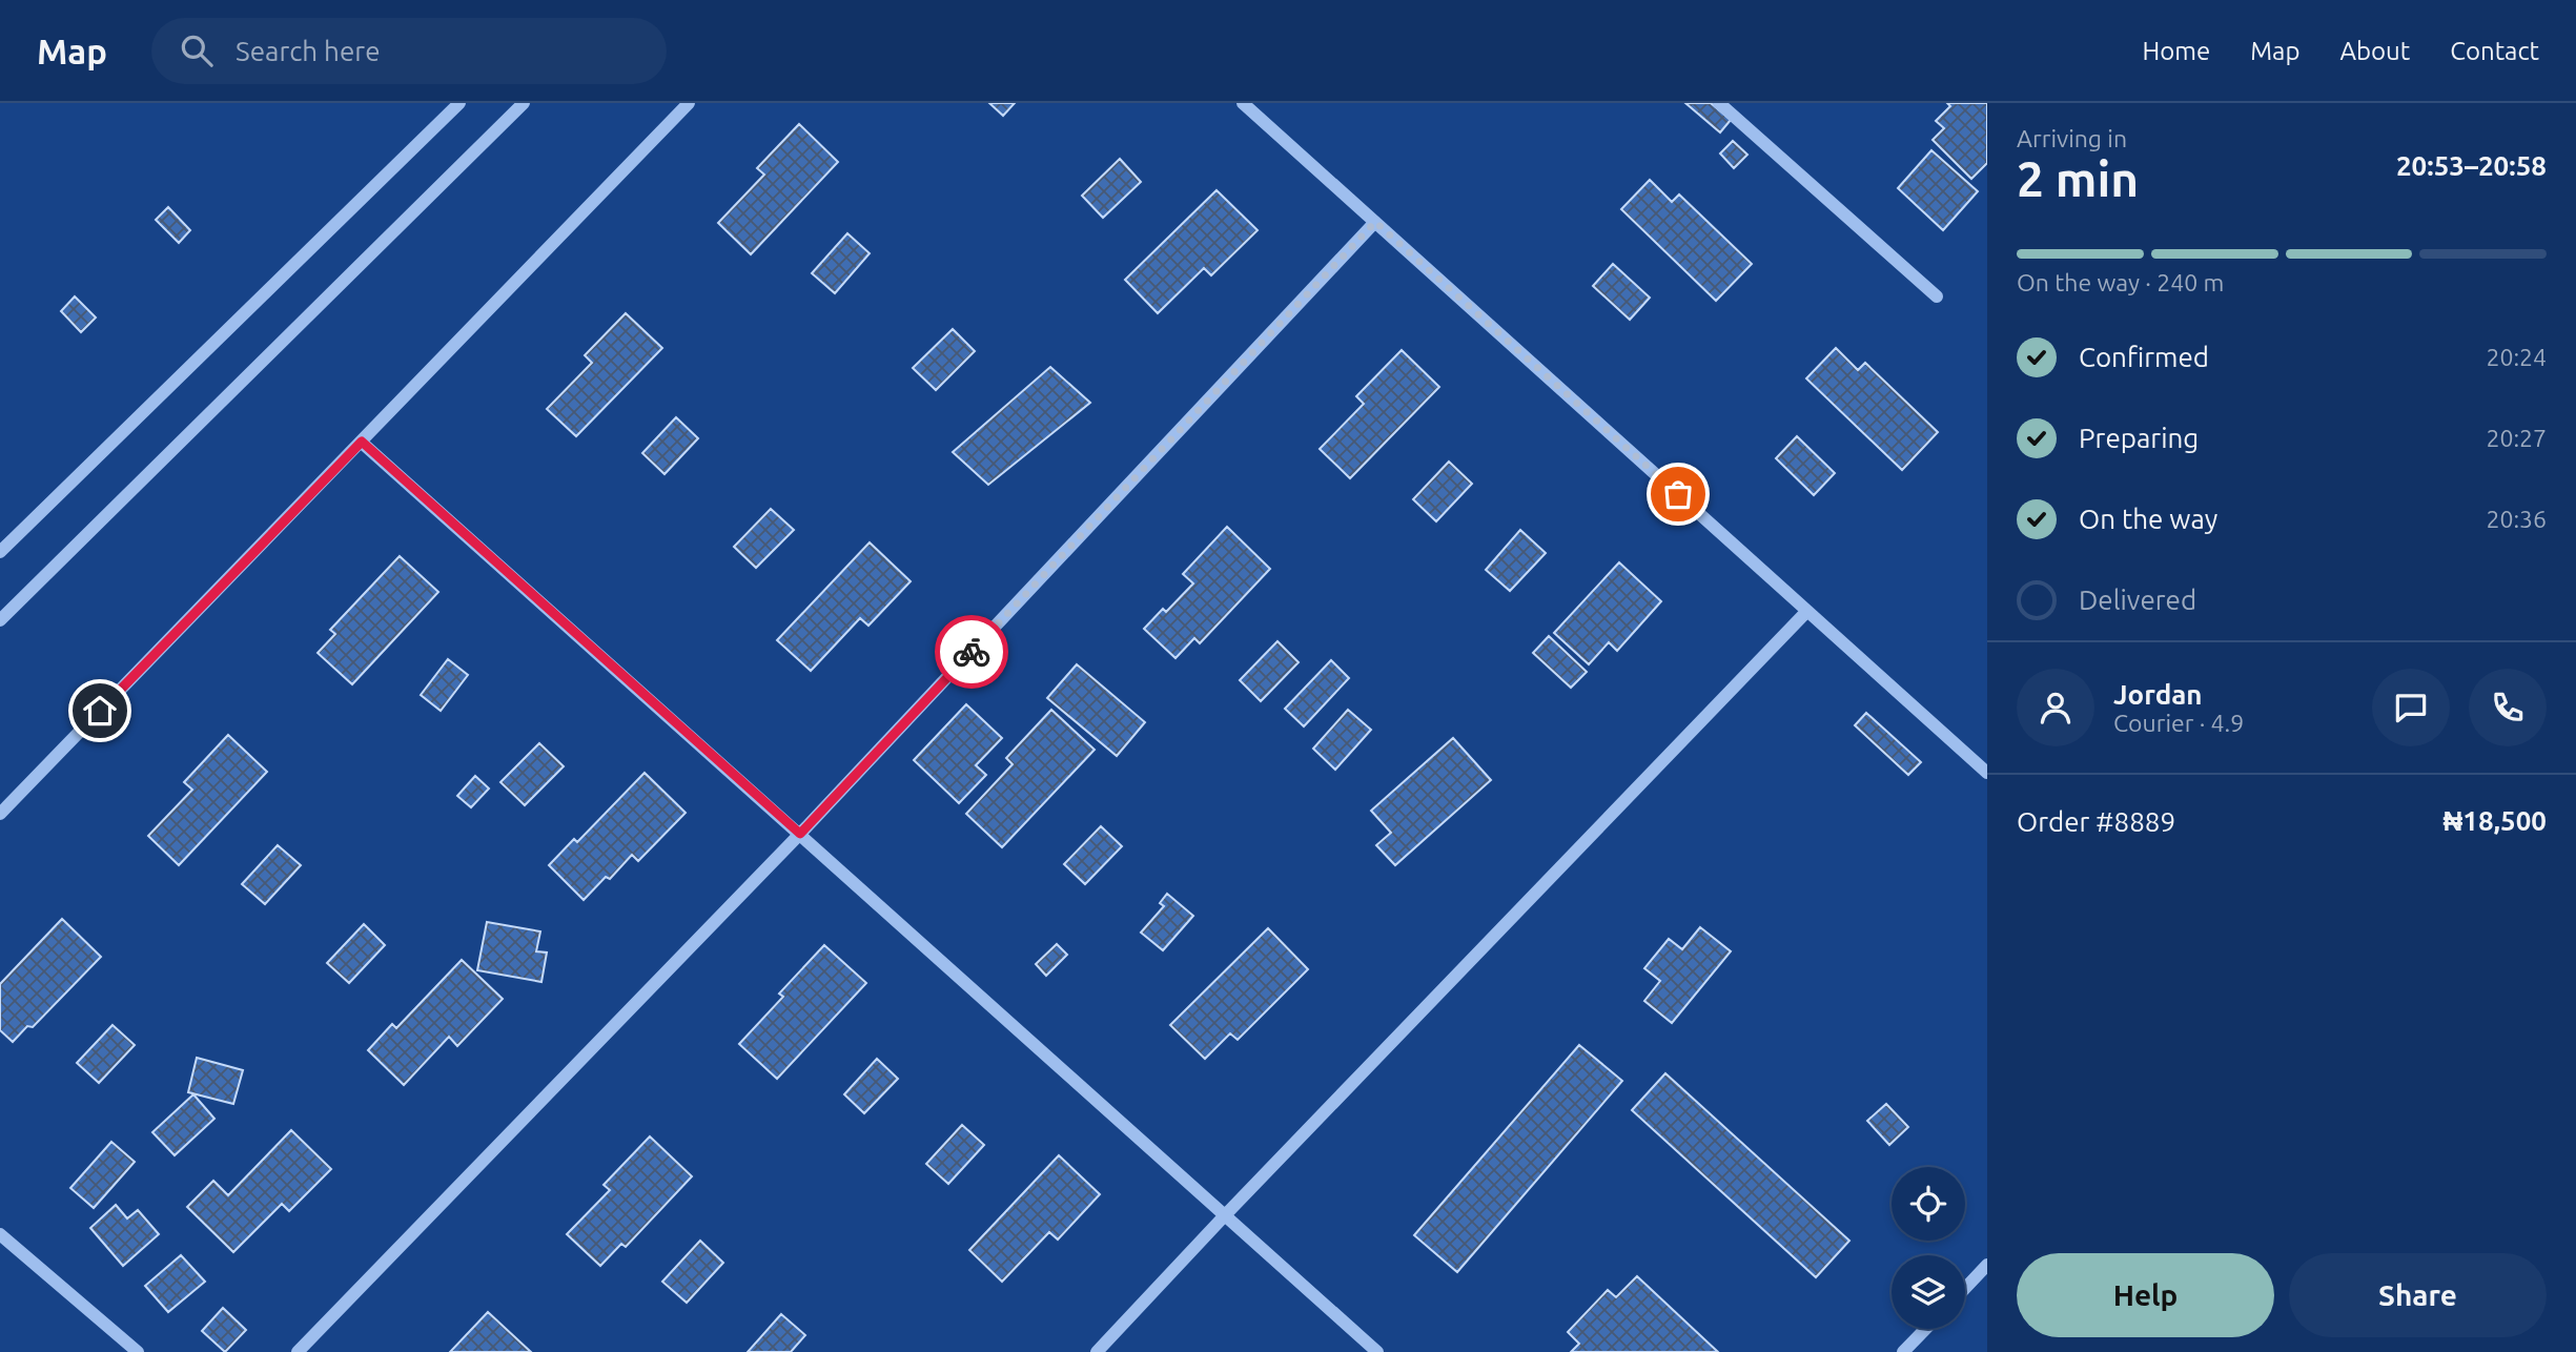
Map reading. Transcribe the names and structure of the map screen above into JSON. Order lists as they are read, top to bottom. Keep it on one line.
{"page":{"header":"Map","search":"Search here","nav":["Home","Map","About","Contact"],"heading":["2 min","Arriving in","20:53–20:58"],"panel":["Jordan","Courier · 4.9","Order #8889","₦18,500"],"bar":"On the way · 240 m","list":[["Confirmed","20:24"],["Preparing","20:27"],["On the way","20:36"],"Delivered"],"buttons":["Help","Share"]}}
